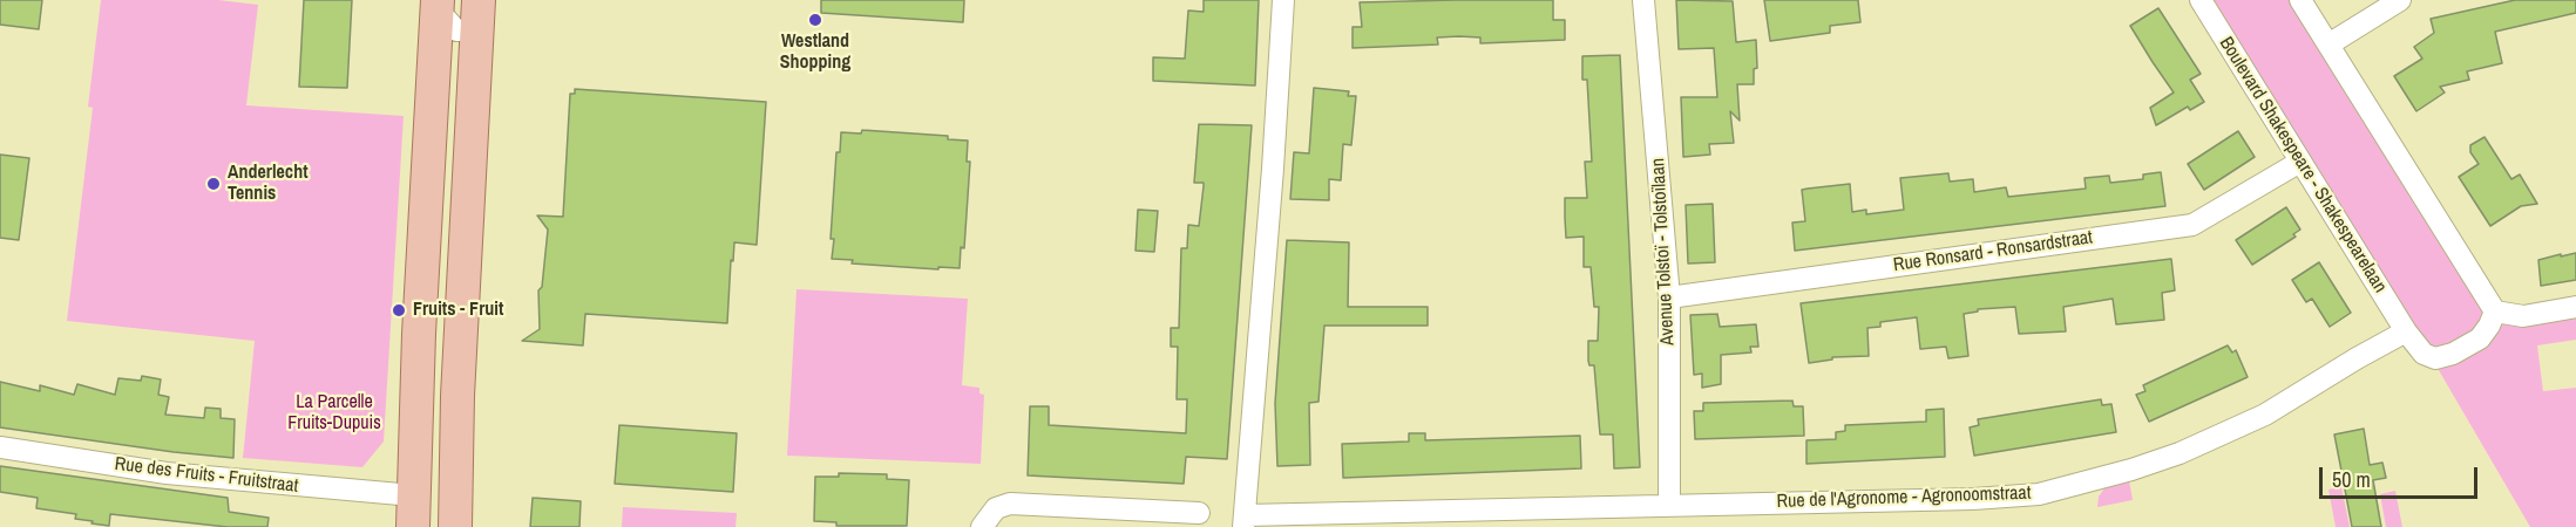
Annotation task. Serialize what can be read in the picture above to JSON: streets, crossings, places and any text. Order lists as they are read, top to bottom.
{
  "streets": {
    "street": [
      "Boulevard Shakespeare - Shakespearelaan",
      "Avenue Tolstoï - Tolstoïlaan",
      "Rue Ronsard - Ronsardstraat",
      "Rue des Fruits - Fruitstraat",
      "Rue de l'Agronome - Agronoomstraat"
    ]
  },
  "crossings": [
    ["Boulevard Shakespeare - Shakespearelaan", "Rue Ronsard - Ronsardstraat"],
    ["Boulevard Shakespeare - Shakespearelaan", "Rue de l'Agronome - Agronoomstraat"],
    ["Avenue Tolstoï - Tolstoïlaan", "Rue Ronsard - Ronsardstraat"],
    ["Avenue Tolstoï - Tolstoïlaan", "Rue de l'Agronome - Agronoomstraat"]
  ],
  "parks": ["La Parcelle Fruits-Dupuis"],
  "places": ["Westland Shopping", "Anderlecht Tennis", "Fruits - Fruit"],
  "scale_bar": "50 m"
}
